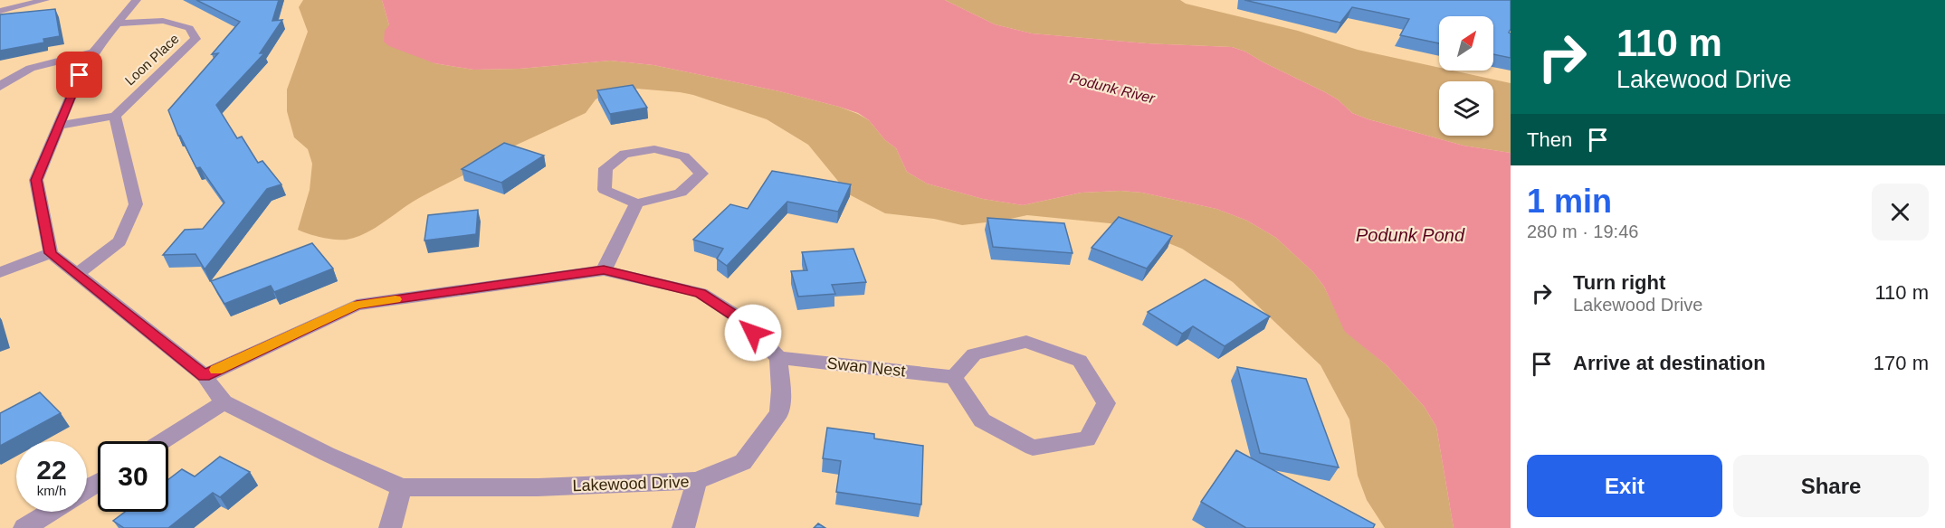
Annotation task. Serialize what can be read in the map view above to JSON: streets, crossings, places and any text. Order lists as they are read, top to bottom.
{
  "streets": {
    "street": ["Loon Place", "Swan Nest", "Lakewood Drive"]
  },
  "crossings": [
    ["Swan Nest", "Lakewood Drive"]
  ],
  "water": ["Podunk River", "Podunk Pond"],
  "north": "top right",
  "page": {
    "turn": ["110 m", "Lakewood Drive"],
    "then": "Then",
    "heading": ["1 min", "280 m · 19:46"],
    "list": [
      {
        "name": "Turn right",
        "note": "Lakewood Drive",
        "value": "110 m"
      },
      {
        "name": "Arrive at destination",
        "value": "170 m"
      }
    ],
    "speed": "22 km/h",
    "limit": "30",
    "buttons": ["Exit", "Share"]
  }
}
